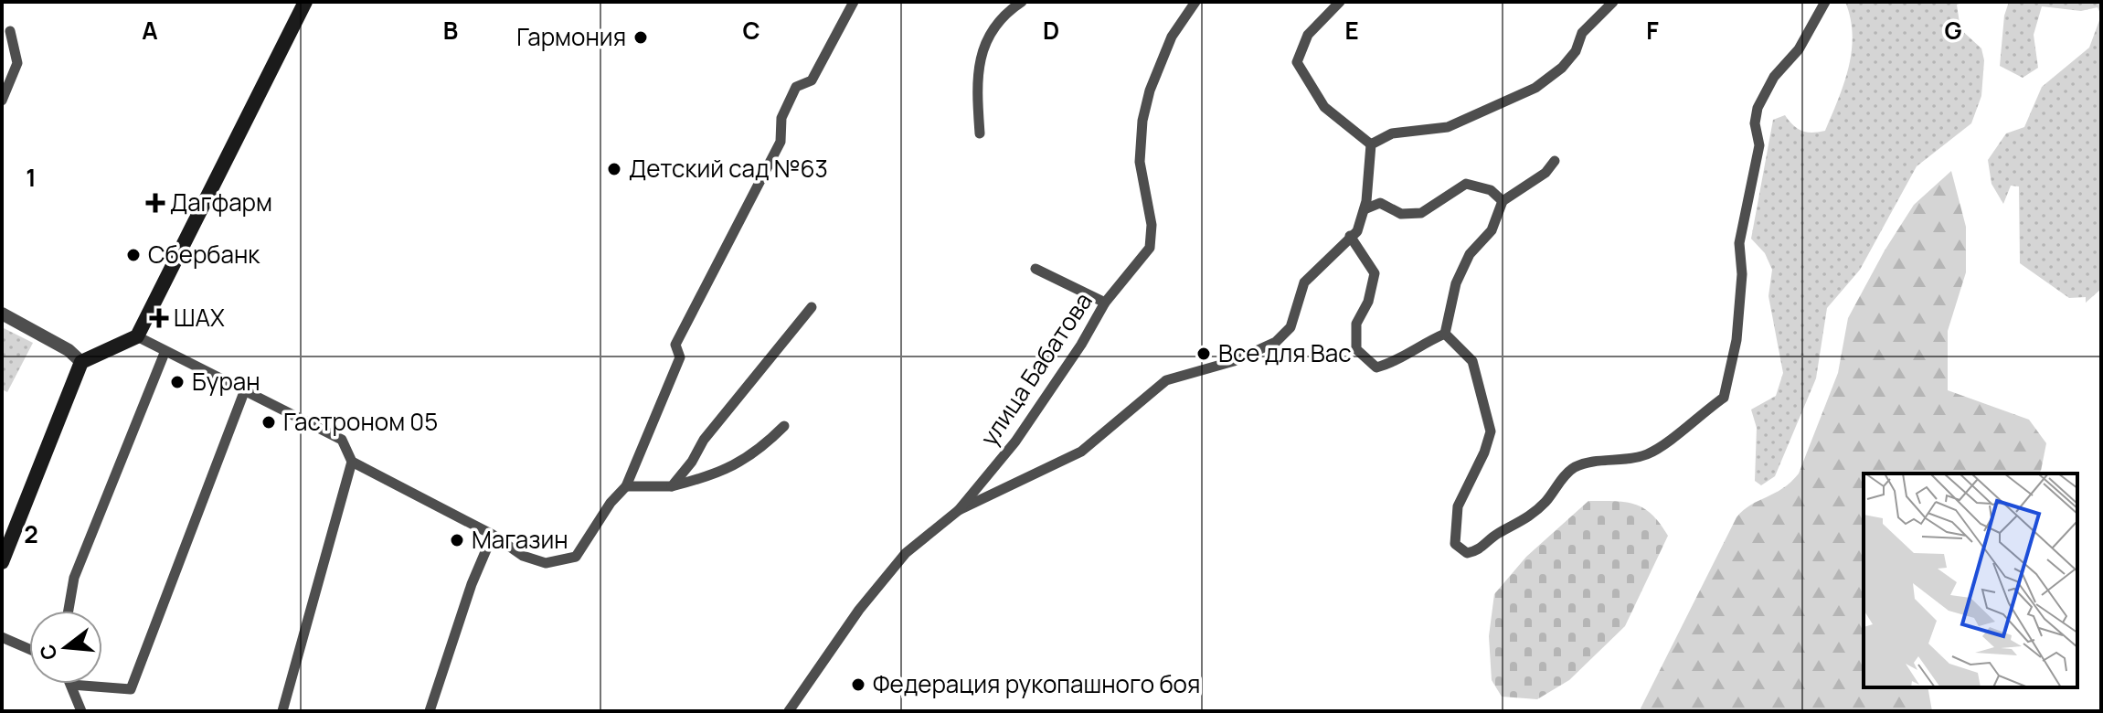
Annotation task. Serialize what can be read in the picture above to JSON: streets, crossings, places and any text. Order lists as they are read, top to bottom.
{
  "streets": {
    "street": ["улица Бабатова"]
  },
  "places": {
    "other": [
      "Гармония",
      "Детский сад №63",
      "Сбербанк",
      "Все для Вас",
      "Буран",
      "Гастроном 05",
      "Магазин",
      "Федерация рукопашного боя"
    ],
    "health": ["Дагфарм", "ШАХ"]
  },
  "north": "left",
  "grid": {
    "columns": [
      "A",
      "B",
      "C",
      "D",
      "E",
      "F",
      "G"
    ],
    "rows": ["1", "2"]
  }
}
